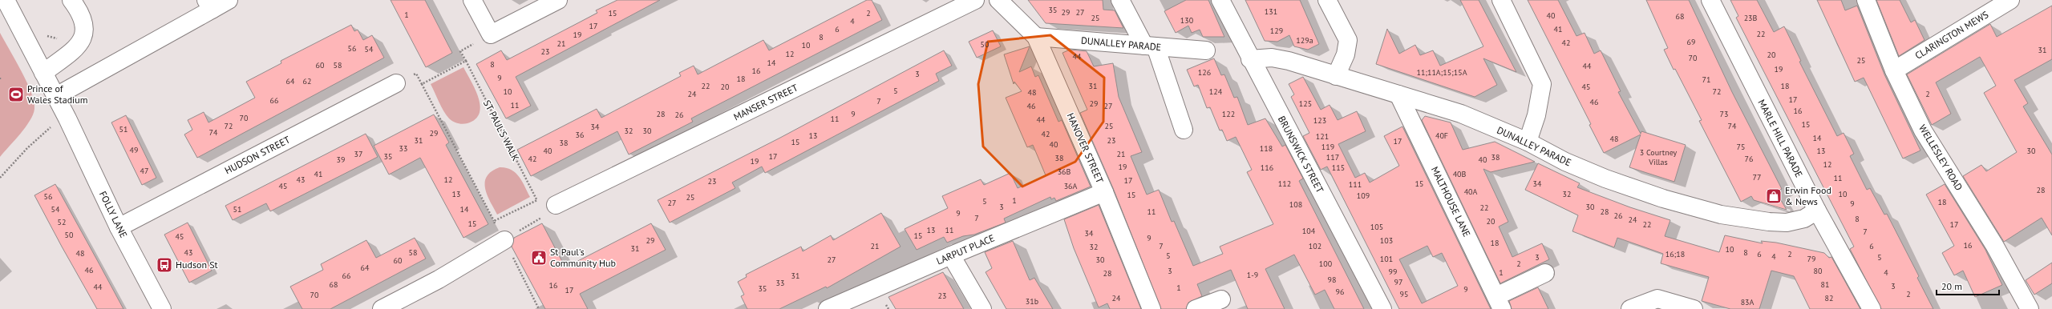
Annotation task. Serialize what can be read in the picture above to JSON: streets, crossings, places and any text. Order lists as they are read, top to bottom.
{
  "streets": {
    "street": [
      "CLARINGTON MEWS",
      "DUNALLEY PARADE",
      "MANSER STREET",
      "MARLE HILL PARADE",
      "HANOVER STREET",
      "BRUNSWICK STREET",
      "HUDSON STREET",
      "WELLESLEY ROAD",
      "MALTHOUSE LANE",
      "FOLLY LANE",
      "LARPUT PLACE"
    ],
    "path": ["ST PAUL'S WALK"]
  },
  "crossings": [
    ["CLARINGTON MEWS", "WELLESLEY ROAD"],
    ["DUNALLEY PARADE", "MARLE HILL PARADE"],
    ["DUNALLEY PARADE", "HANOVER STREET"],
    ["DUNALLEY PARADE", "BRUNSWICK STREET"],
    ["DUNALLEY PARADE", "MALTHOUSE LANE"],
    ["HANOVER STREET", "LARPUT PLACE"],
    ["HUDSON STREET", "FOLLY LANE"]
  ],
  "places": {
    "sports": ["Prince of Wales Stadium"],
    "shop": ["Erwin Food & News"],
    "public building": ["St Paul's Community Hub"],
    "bus stop": ["Hudson St"]
  },
  "house_numbers": [
    "35",
    "131",
    "29",
    "27",
    "15",
    "2",
    "1",
    "40",
    "68",
    "25",
    "23B",
    "130",
    "4",
    "17",
    "6",
    "41",
    "129",
    "22",
    "19",
    "8",
    "129a",
    "69",
    "42",
    "21",
    "50",
    "10",
    "56",
    "54",
    "31",
    "23",
    "12",
    "20",
    "44",
    "70",
    "25",
    "14",
    "8",
    "60",
    "58",
    "44",
    "19",
    "16",
    "126",
    "11;11A;15;15A",
    "3",
    "9",
    "18",
    "71",
    "64",
    "62",
    "22",
    "31",
    "18",
    "20",
    "45",
    "5",
    "10",
    "124",
    "72",
    "48",
    "24",
    "2",
    "17",
    "66",
    "7",
    "46",
    "29",
    "125",
    "11",
    "46",
    "27",
    "16",
    "28",
    "9",
    "122",
    "73",
    "26",
    "70",
    "11",
    "44",
    "123",
    "15",
    "72",
    "25",
    "74",
    "34",
    "51",
    "32",
    "30",
    "74",
    "29",
    "42",
    "36",
    "13",
    "40F",
    "121",
    "14",
    "48",
    "31",
    "23",
    "17",
    "15",
    "38",
    "40",
    "119",
    "75",
    "33",
    "118",
    "49",
    "40",
    "13",
    "30",
    "3 Courtney Villas",
    "37",
    "21",
    "35",
    "17",
    "117",
    "38",
    "38",
    "42",
    "76",
    "39",
    "40",
    "19",
    "12",
    "19",
    "116",
    "115",
    "47",
    "36B",
    "41",
    "40B",
    "77",
    "11",
    "43",
    "12",
    "17",
    "23",
    "112",
    "15",
    "34",
    "111",
    "45",
    "36A",
    "28",
    "40A",
    "13",
    "32",
    "10",
    "15",
    "109",
    "56",
    "25",
    "1",
    "5",
    "18",
    "27",
    "9",
    "108",
    "3",
    "30",
    "22",
    "54",
    "51",
    "14",
    "11",
    "28",
    "9",
    "26",
    "7",
    "8",
    "24",
    "20",
    "52",
    "15",
    "22",
    "17",
    "105",
    "13",
    "11",
    "104",
    "7",
    "34",
    "50",
    "15",
    "45",
    "9",
    "29",
    "103",
    "18",
    "16",
    "21",
    "7",
    "102",
    "6",
    "32",
    "31",
    "10",
    "43",
    "58",
    "8",
    "48",
    "16;18",
    "6",
    "2",
    "5",
    "4",
    "3",
    "5",
    "101",
    "79",
    "27",
    "30",
    "60",
    "100",
    "2",
    "64",
    "46",
    "3",
    "80",
    "99",
    "1",
    "4",
    "28",
    "1-9",
    "66",
    "31",
    "98",
    "97",
    "33",
    "68",
    "81",
    "16",
    "3",
    "44",
    "1",
    "35",
    "9",
    "17",
    "96",
    "95",
    "2",
    "70",
    "23",
    "24",
    "82",
    "31b",
    "83A"
  ],
  "scale_bar": "20 m"
}
